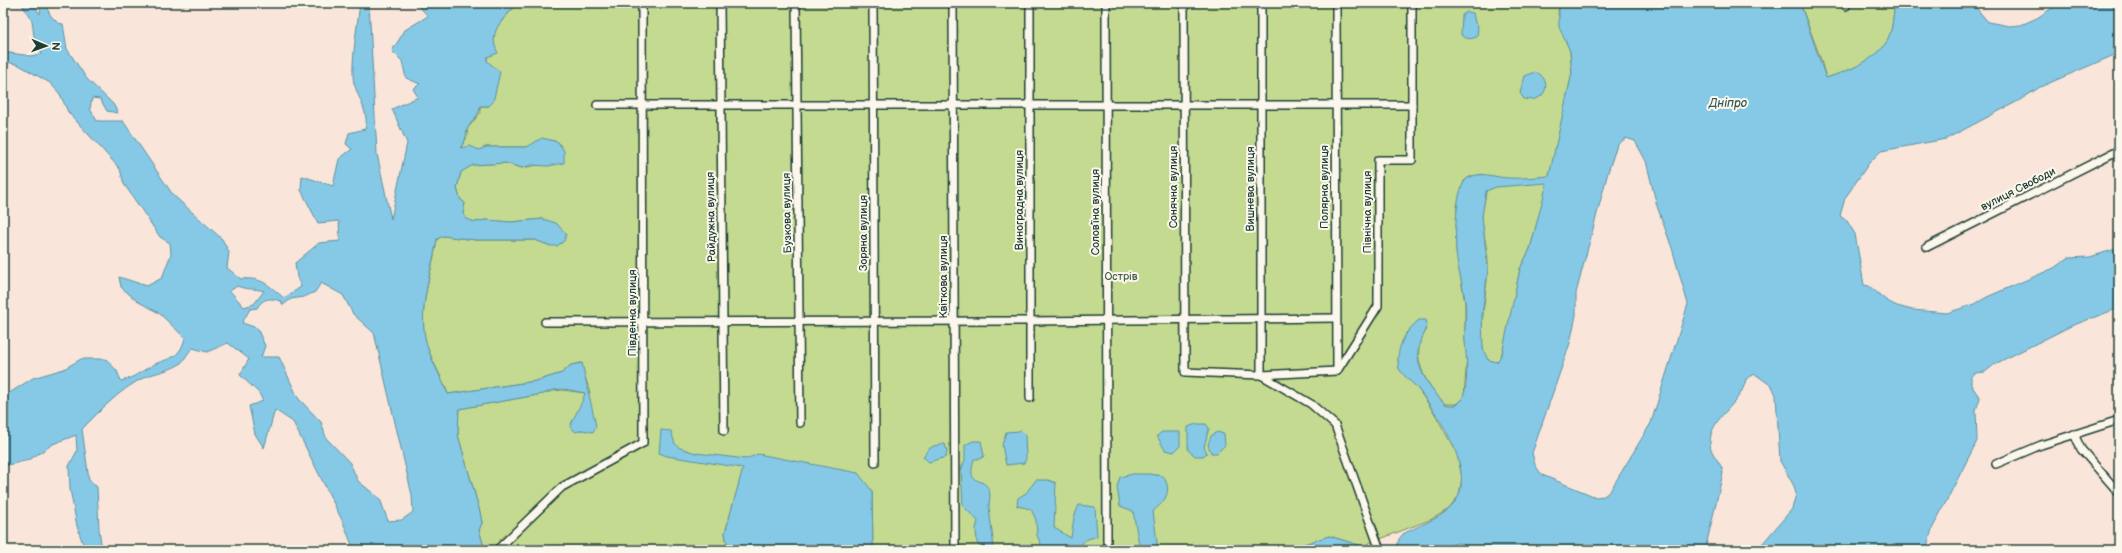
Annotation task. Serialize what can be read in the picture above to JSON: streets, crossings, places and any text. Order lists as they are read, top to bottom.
{
  "streets": {
    "street": [
      "Сонячна вулиця",
      "Полярна вулиця",
      "Вишнева вулиця",
      "вулиця Свободи",
      "Виноградна вулиця",
      "Соловʼїна вулиця",
      "Північна вулиця",
      "Бузкова вулиця",
      "Райдужна вулиця",
      "Зоряна вулиця",
      "Квіткова вулиця",
      "Південна вулиця"
    ]
  },
  "crossings": [
    ["Сонячна вулиця", "Вишнева вулиця"],
    ["Полярна вулиця", "Північна вулиця"]
  ],
  "water": ["Дніпро"],
  "parks": ["Острів"],
  "north": "right"
}
